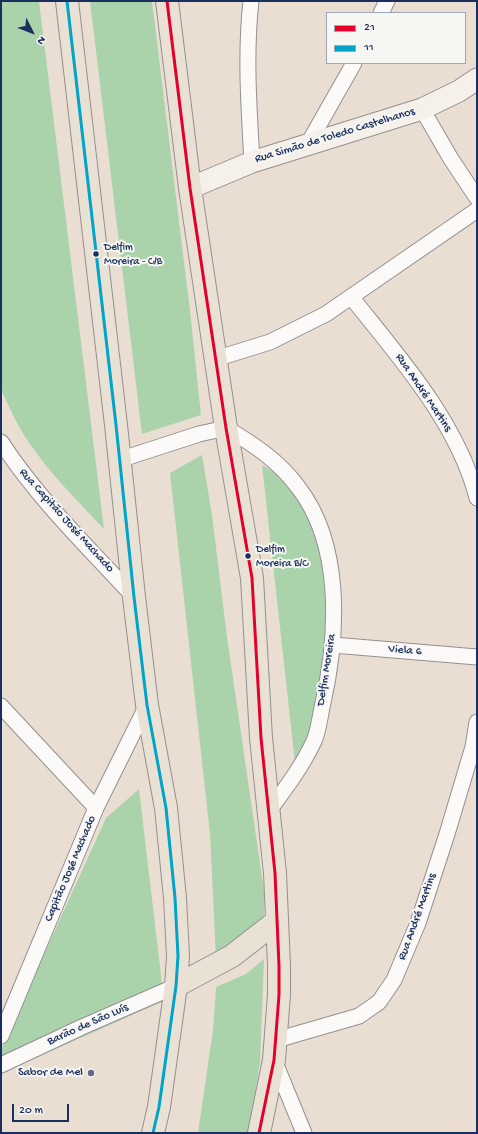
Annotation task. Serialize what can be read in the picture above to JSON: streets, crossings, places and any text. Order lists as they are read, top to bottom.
{
  "streets": {
    "street": [
      "Rua Simão de Toledo Castelhanos",
      "Rua André Martins",
      "Rua Capitão José Machado",
      "Viela 6",
      "Delfim Moreira",
      "Capitão José Machado",
      "Barão de São Luís"
    ]
  },
  "crossings": [
    ["Viela 6", "Delfim Moreira"]
  ],
  "places": ["Delfim Moreira - C/B", "Delfim Moreira B/C", "Sabor de Mel"],
  "lines": ["transit line 21", "transit line 11"],
  "legend": ["21", "11"],
  "scale_bar": "20 m",
  "north": "bottom right"
}
